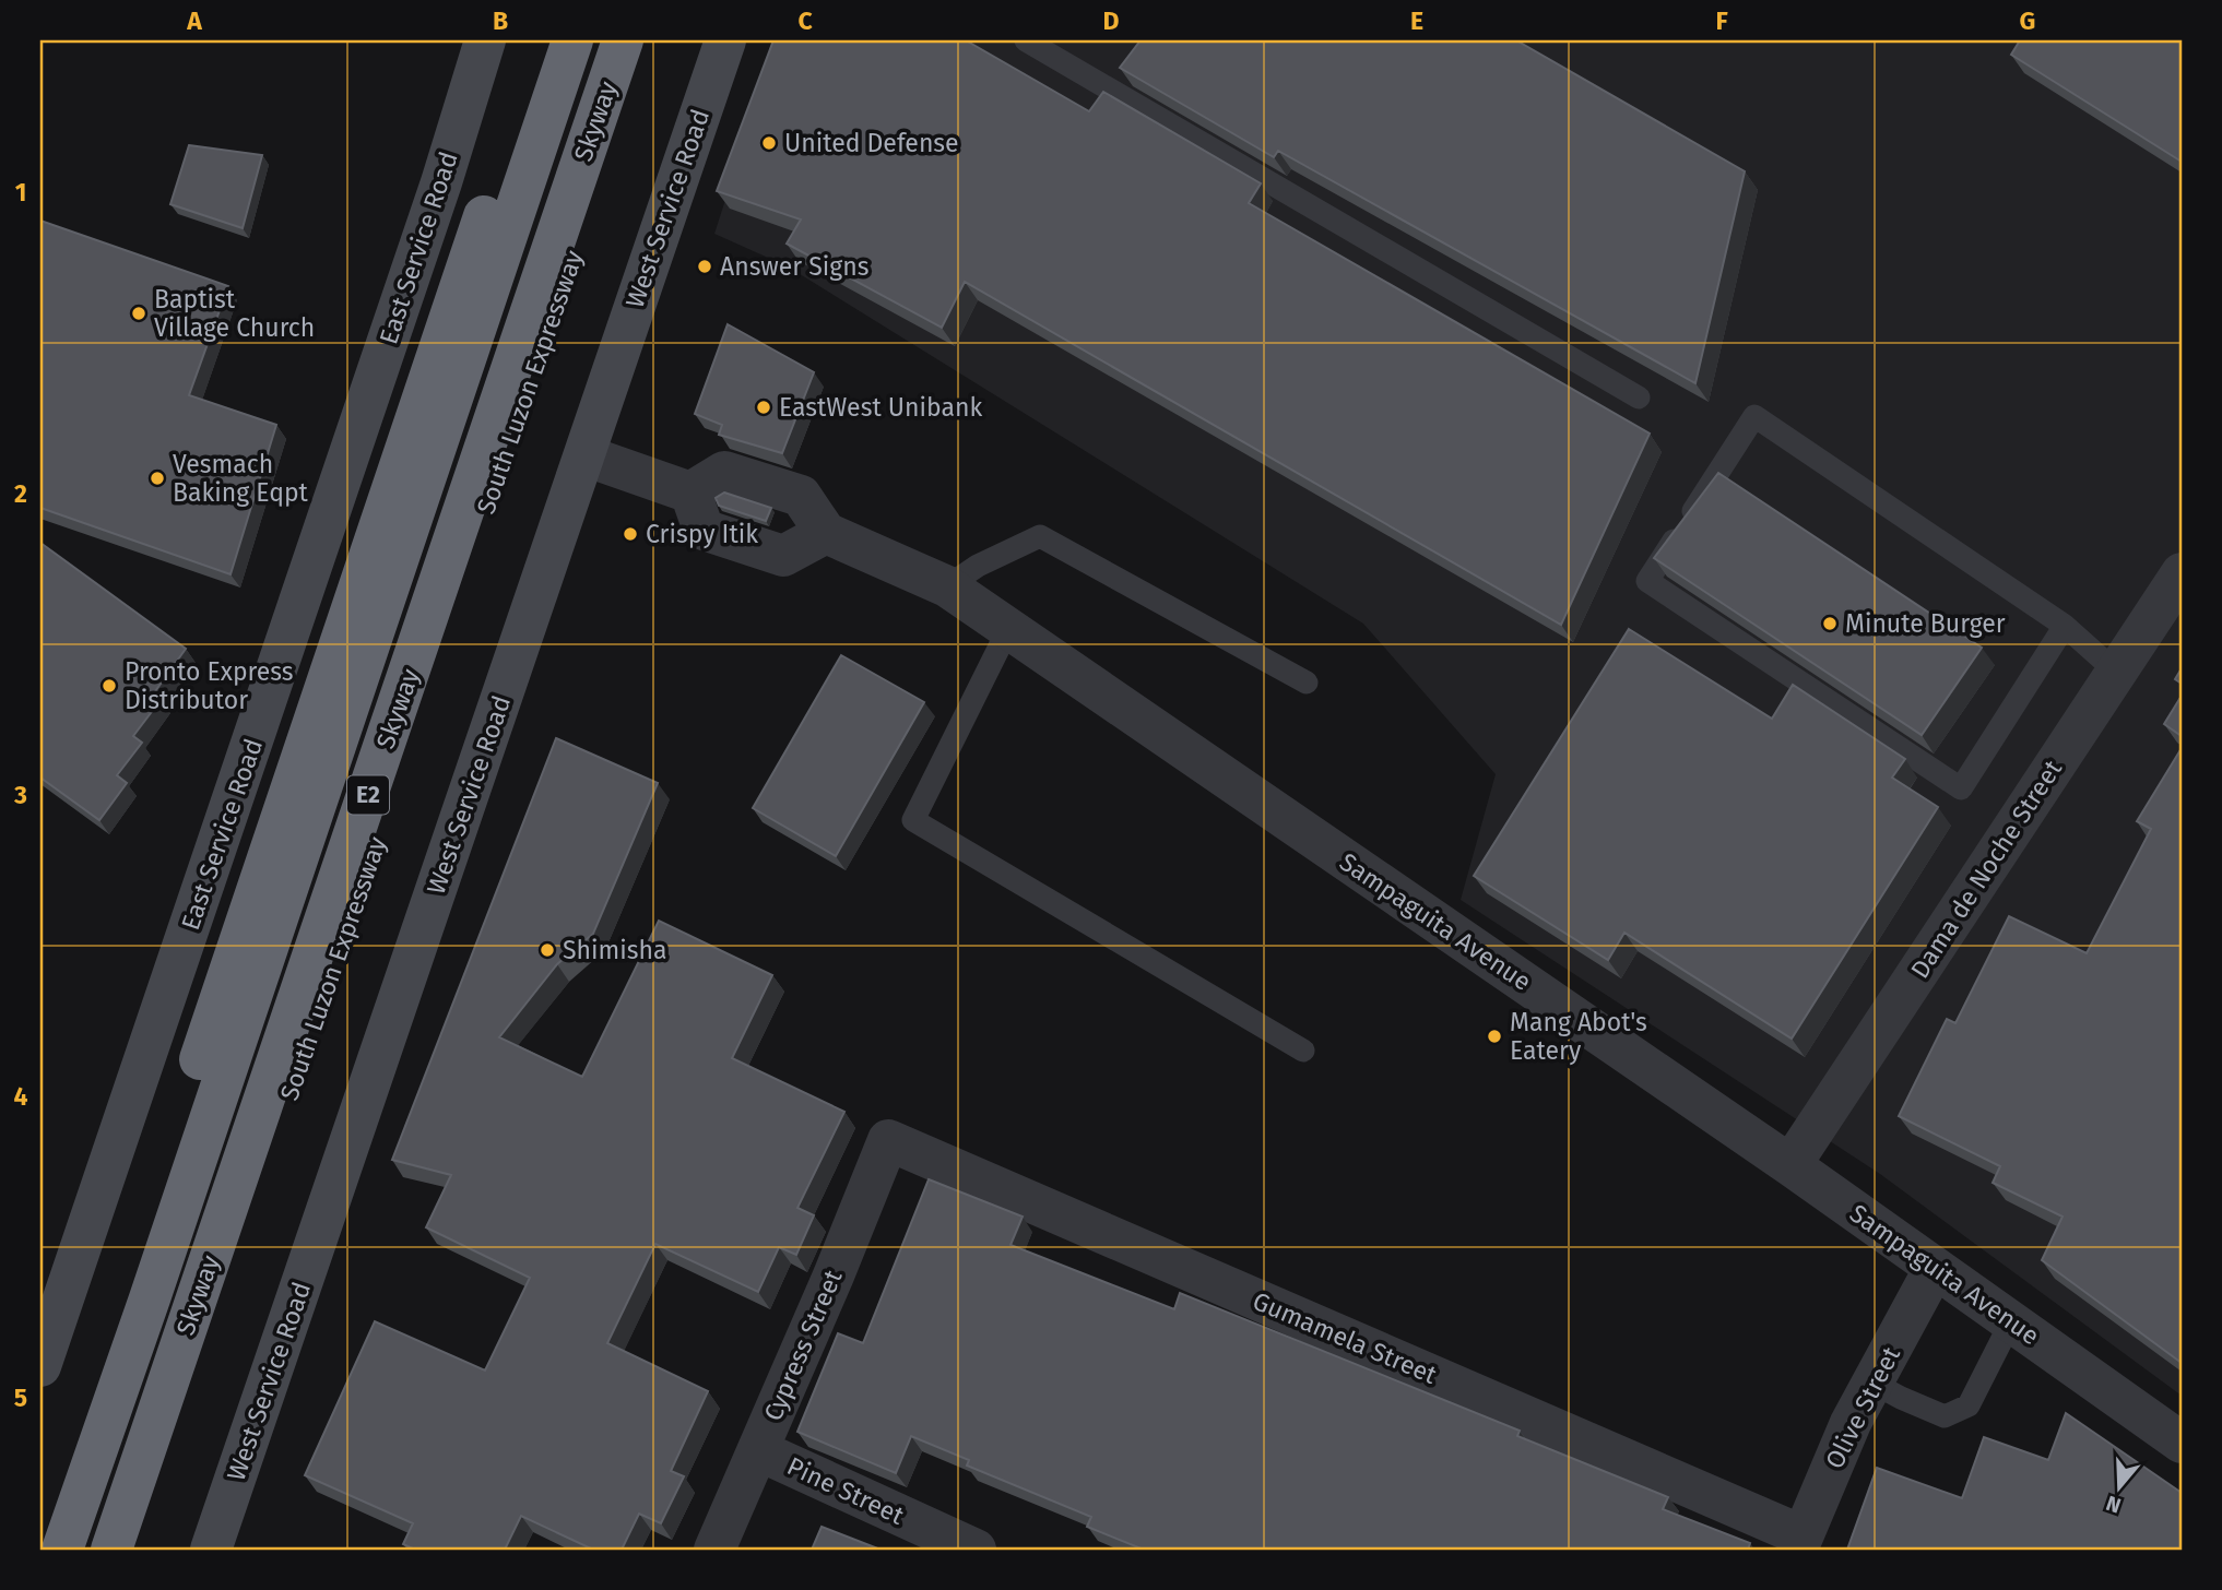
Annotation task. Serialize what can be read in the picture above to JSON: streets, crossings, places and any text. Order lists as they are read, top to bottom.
{
  "streets": {
    "highway": ["Skyway", "South Luzon Expressway", "E2"],
    "main road": ["West Service Road", "East Service Road"],
    "street": [
      "Dama de Noche Street",
      "Sampaguita Avenue",
      "Gumamela Street",
      "Cypress Street",
      "Olive Street",
      "Pine Street"
    ]
  },
  "crossings": [
    ["Dama de Noche Street", "Sampaguita Avenue"],
    ["Sampaguita Avenue", "Olive Street"],
    ["Gumamela Street", "Cypress Street"],
    ["Gumamela Street", "Olive Street"],
    ["Cypress Street", "Pine Street"]
  ],
  "places": [
    "United Defense",
    "Answer Signs",
    "Baptist Village Church",
    "EastWest Unibank",
    "Vesmach Baking Eqpt",
    "Crispy Itik",
    "Minute Burger",
    "Pronto Express Distributor",
    "Shimisha",
    "Mang Abot's Eatery"
  ],
  "north": "bottom",
  "grid": {
    "columns": [
      "A",
      "B",
      "C",
      "D",
      "E",
      "F",
      "G"
    ],
    "rows": [
      "1",
      "2",
      "3",
      "4",
      "5"
    ]
  }
}
